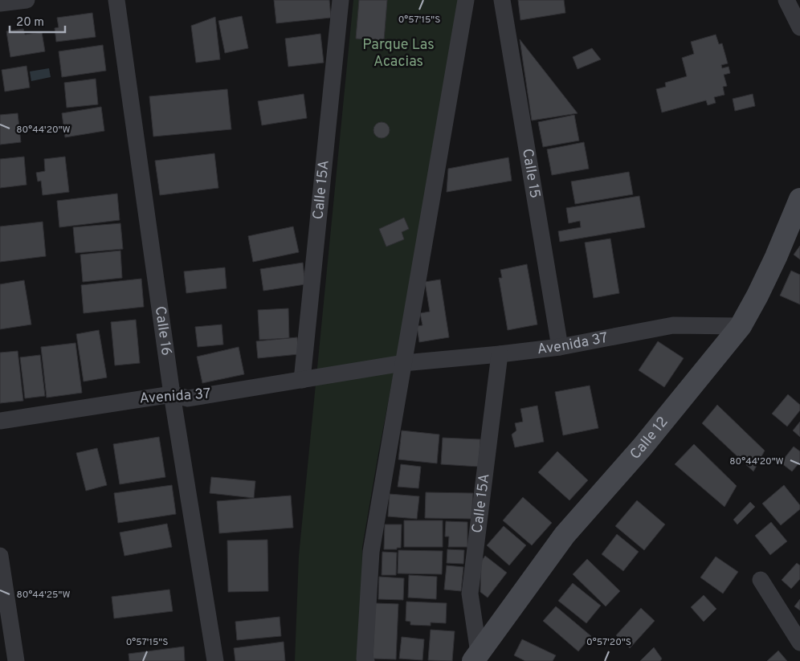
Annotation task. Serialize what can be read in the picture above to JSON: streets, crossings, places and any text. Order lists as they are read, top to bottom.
{
  "streets": {
    "main road": ["Calle 12"],
    "street": [
      "Calle 15",
      "Calle 15A",
      "Calle 16",
      "Avenida 37"
    ]
  },
  "crossings": [
    ["Calle 15", "Avenida 37"],
    ["Calle 15A", "Avenida 37"],
    ["Calle 15A", "Calle 12"],
    ["Calle 16", "Avenida 37"],
    ["Avenida 37", "Calle 12"]
  ],
  "parks": ["Parque Las Acacias"],
  "scale_bar": "20 m",
  "coordinates": [
    "0°57'15\"S",
    "80°44'20\"W",
    "80°44'25\"W",
    "0°57'20\"S"
  ]
}
